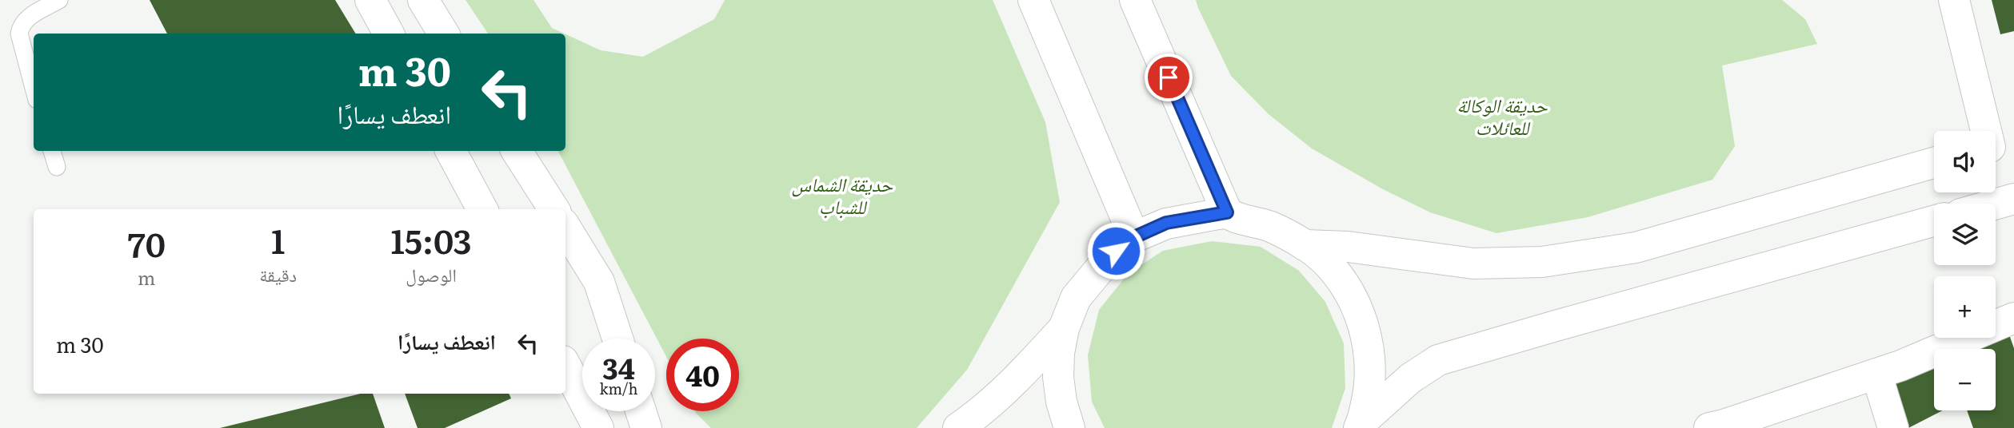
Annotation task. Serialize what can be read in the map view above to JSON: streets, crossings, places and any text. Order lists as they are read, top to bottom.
{
  "parks": ["حديقة الوكالة للعائلات", "حديقة الشماس للشباب"],
  "page": {
    "turn": ["30 m", "انعطف يسارًا"],
    "map_buttons": ["+", "−"],
    "eta": [
      "15:03",
      "الوصول",
      "1",
      "دقيقة",
      "70",
      "m"
    ],
    "list": [
      {
        "name": "انعطف يسارًا",
        "value": "30 m"
      }
    ],
    "speed": "34 km/h",
    "limit": "40"
  }
}
